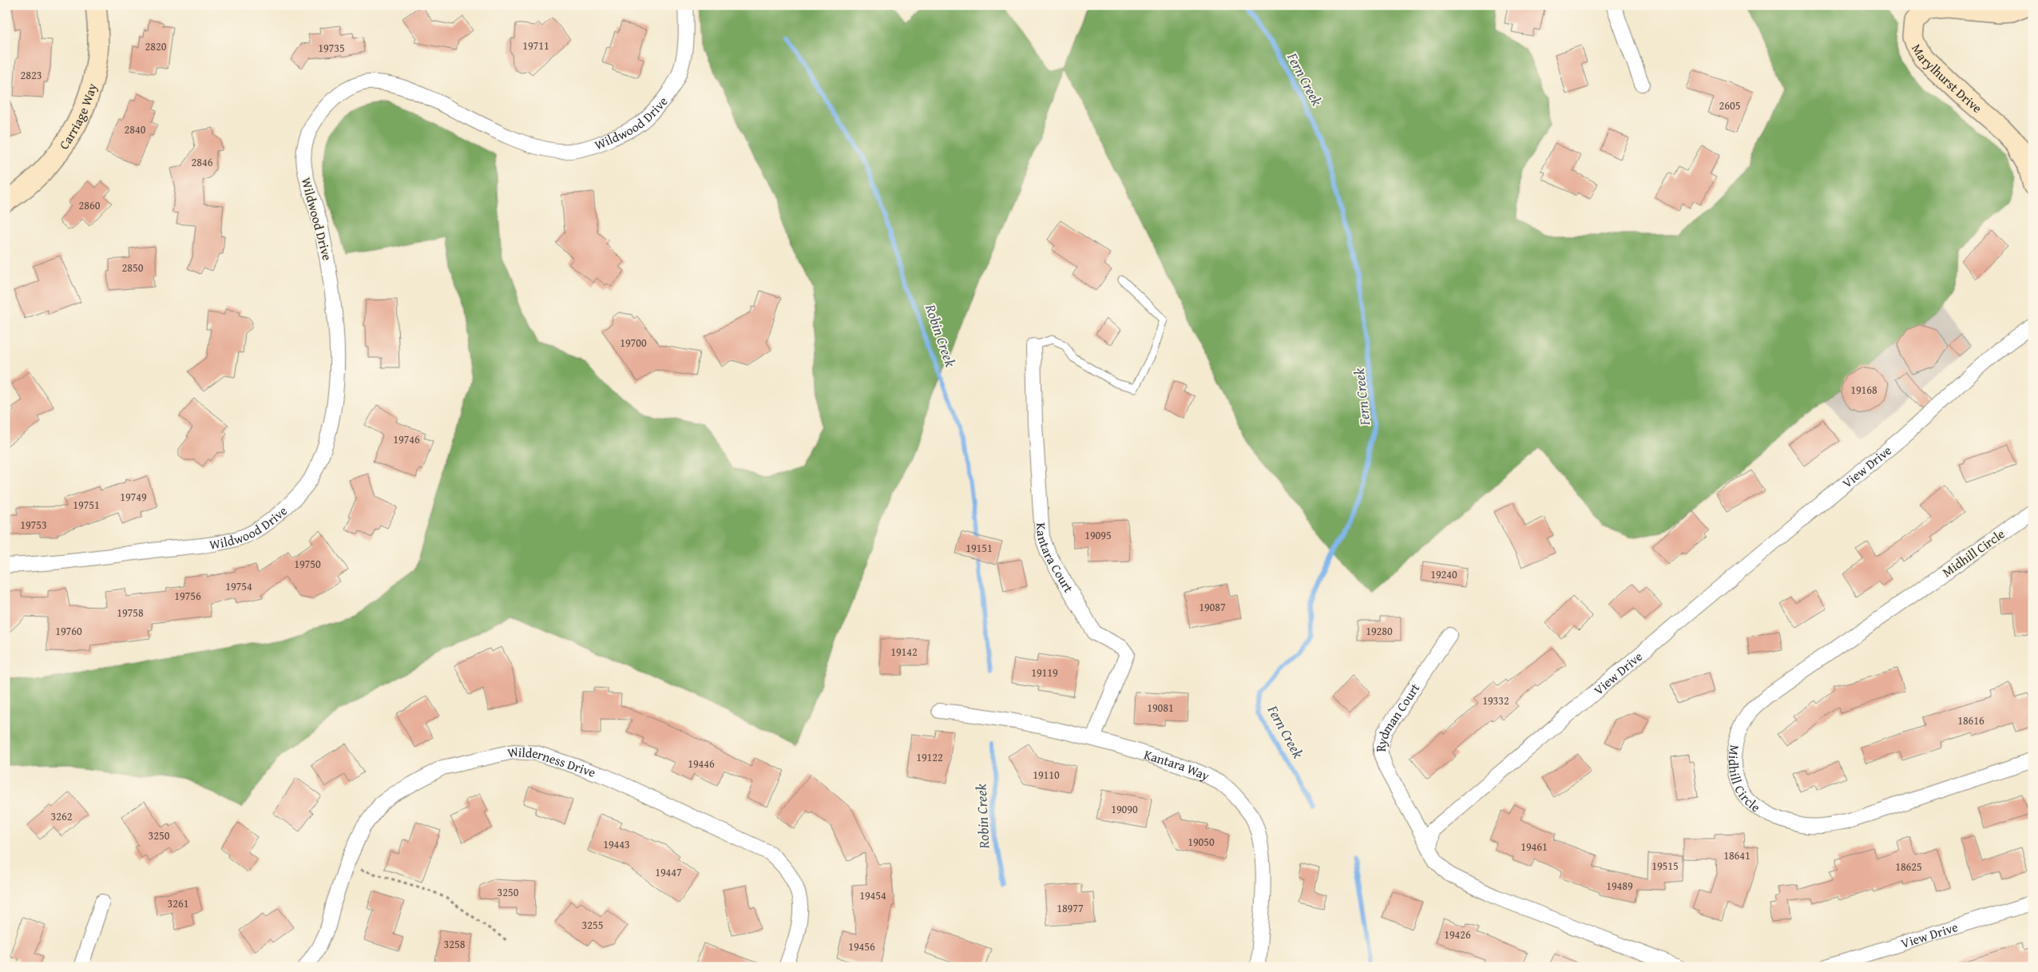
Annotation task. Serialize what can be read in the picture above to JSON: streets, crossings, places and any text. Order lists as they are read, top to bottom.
{
  "streets": {
    "street": [
      "Marylhurst Drive",
      "Carriage Way",
      "Wildwood Drive",
      "View Drive",
      "Midhill Circle",
      "Kantara Court",
      "Rydman Court",
      "Wilderness Drive",
      "Kantara Way"
    ]
  },
  "crossings": [
    ["View Drive", "Rydman Court"],
    ["Kantara Court", "Kantara Way"]
  ],
  "water": ["Fern Creek", "Robin Creek"],
  "house_numbers": [
    "19711",
    "2820",
    "19735",
    "2823",
    "2605",
    "2840",
    "2846",
    "2860",
    "2850",
    "19700",
    "19168",
    "19746",
    "19749",
    "19751",
    "19753",
    "19095",
    "19151",
    "19750",
    "19240",
    "19754",
    "19756",
    "19087",
    "19758",
    "19760",
    "19280",
    "19142",
    "19119",
    "19332",
    "19081",
    "18616",
    "19122",
    "19446",
    "19110",
    "19090",
    "3262",
    "3250",
    "19050",
    "19443",
    "19461",
    "18641",
    "19515",
    "18625",
    "19447",
    "19489",
    "3250",
    "19454",
    "3261",
    "18977",
    "3255",
    "19426",
    "3258",
    "19456"
  ]
}
